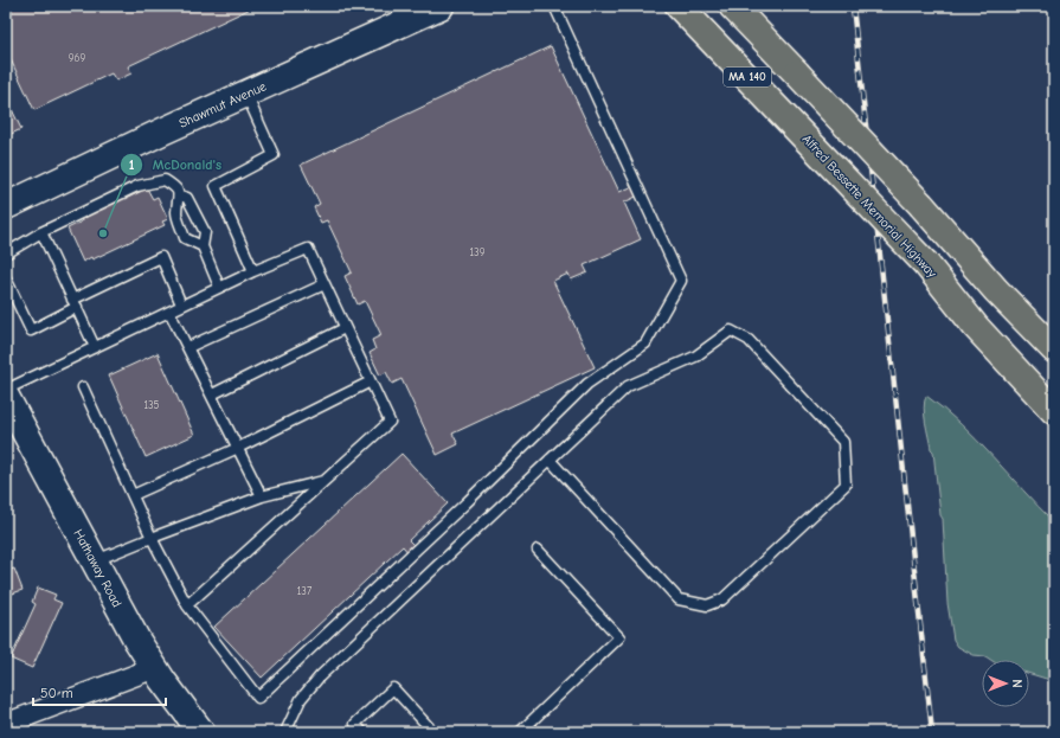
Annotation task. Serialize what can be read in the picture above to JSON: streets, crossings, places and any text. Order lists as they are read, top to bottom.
{
  "streets": {
    "highway": ["MA 140", "Alfred Bessette Memorial Highway"],
    "street": ["Shawmut Avenue", "Hathaway Road"]
  },
  "places": ["McDonald's"],
  "house_numbers": [
    "969",
    "139",
    "135",
    "137"
  ],
  "scale_bar": "50 m",
  "north": "right"
}
